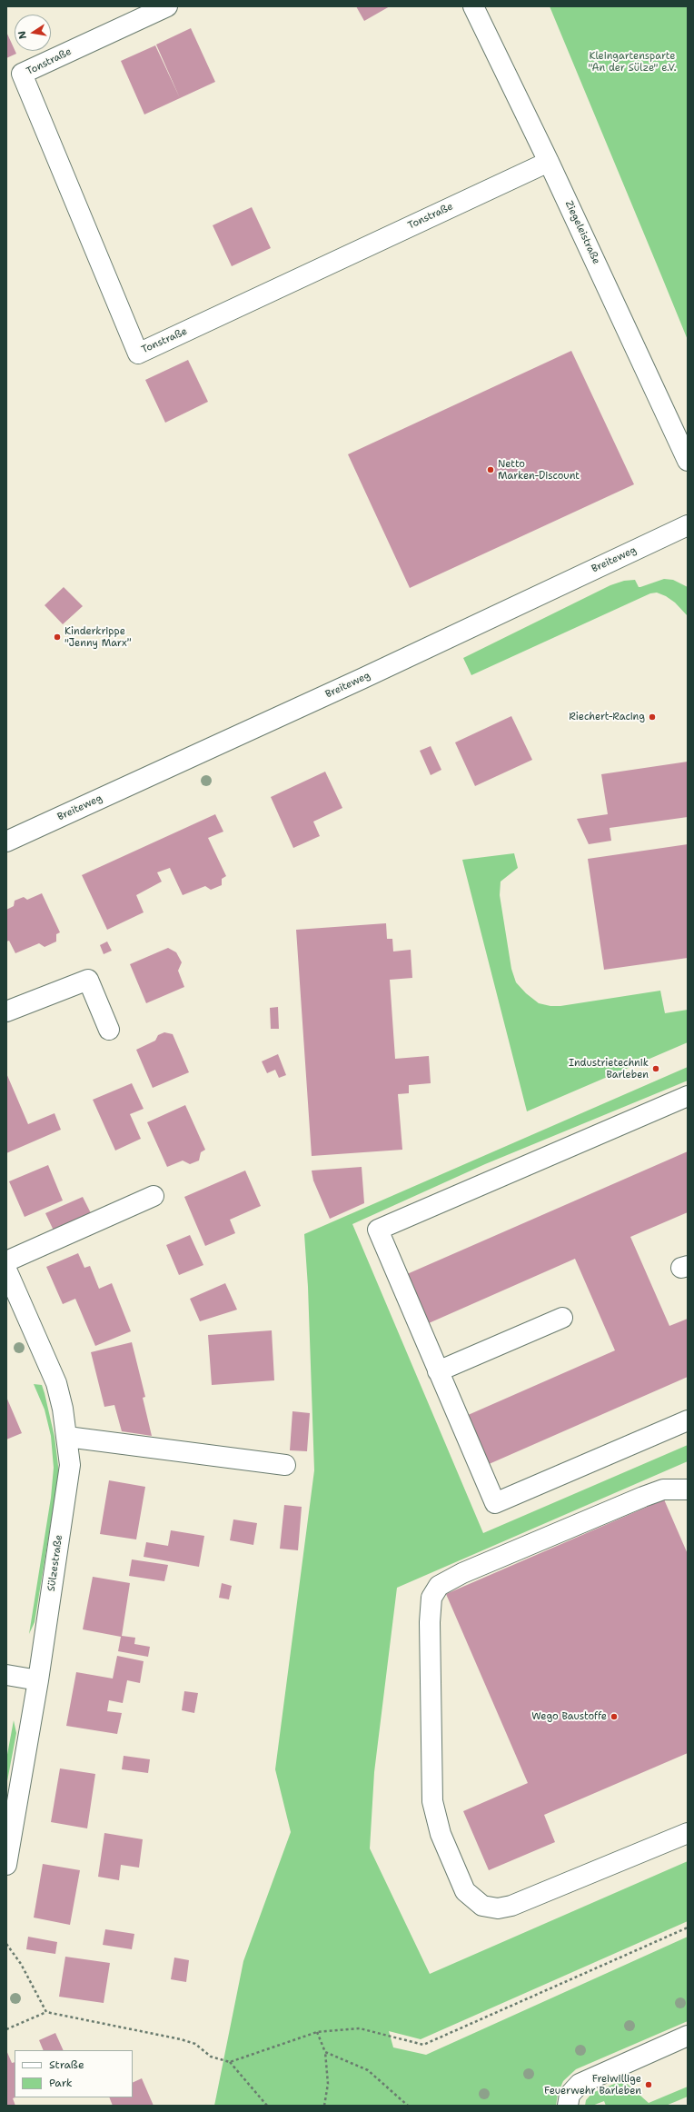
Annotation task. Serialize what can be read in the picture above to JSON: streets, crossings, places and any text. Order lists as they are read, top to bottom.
{
  "streets": {
    "street": [
      "Tonstraße",
      "Ziegeleistraße",
      "Breiteweg",
      "Sülzestraße"
    ]
  },
  "crossings": [
    ["Tonstraße", "Ziegeleistraße"]
  ],
  "parks": ["Kleingartensparte \"An der Sülze\" e.V."],
  "places": [
    "Netto Marken-Discount",
    "Kinderkrippe \"Jenny Marx\"",
    "Riechert-Racing",
    "Industrietechnik Barleben",
    "Wego Baustoffe",
    "Freiwillige Feuerwehr Barleben"
  ],
  "legend": ["Straße", "Park"],
  "north": "left"
}
